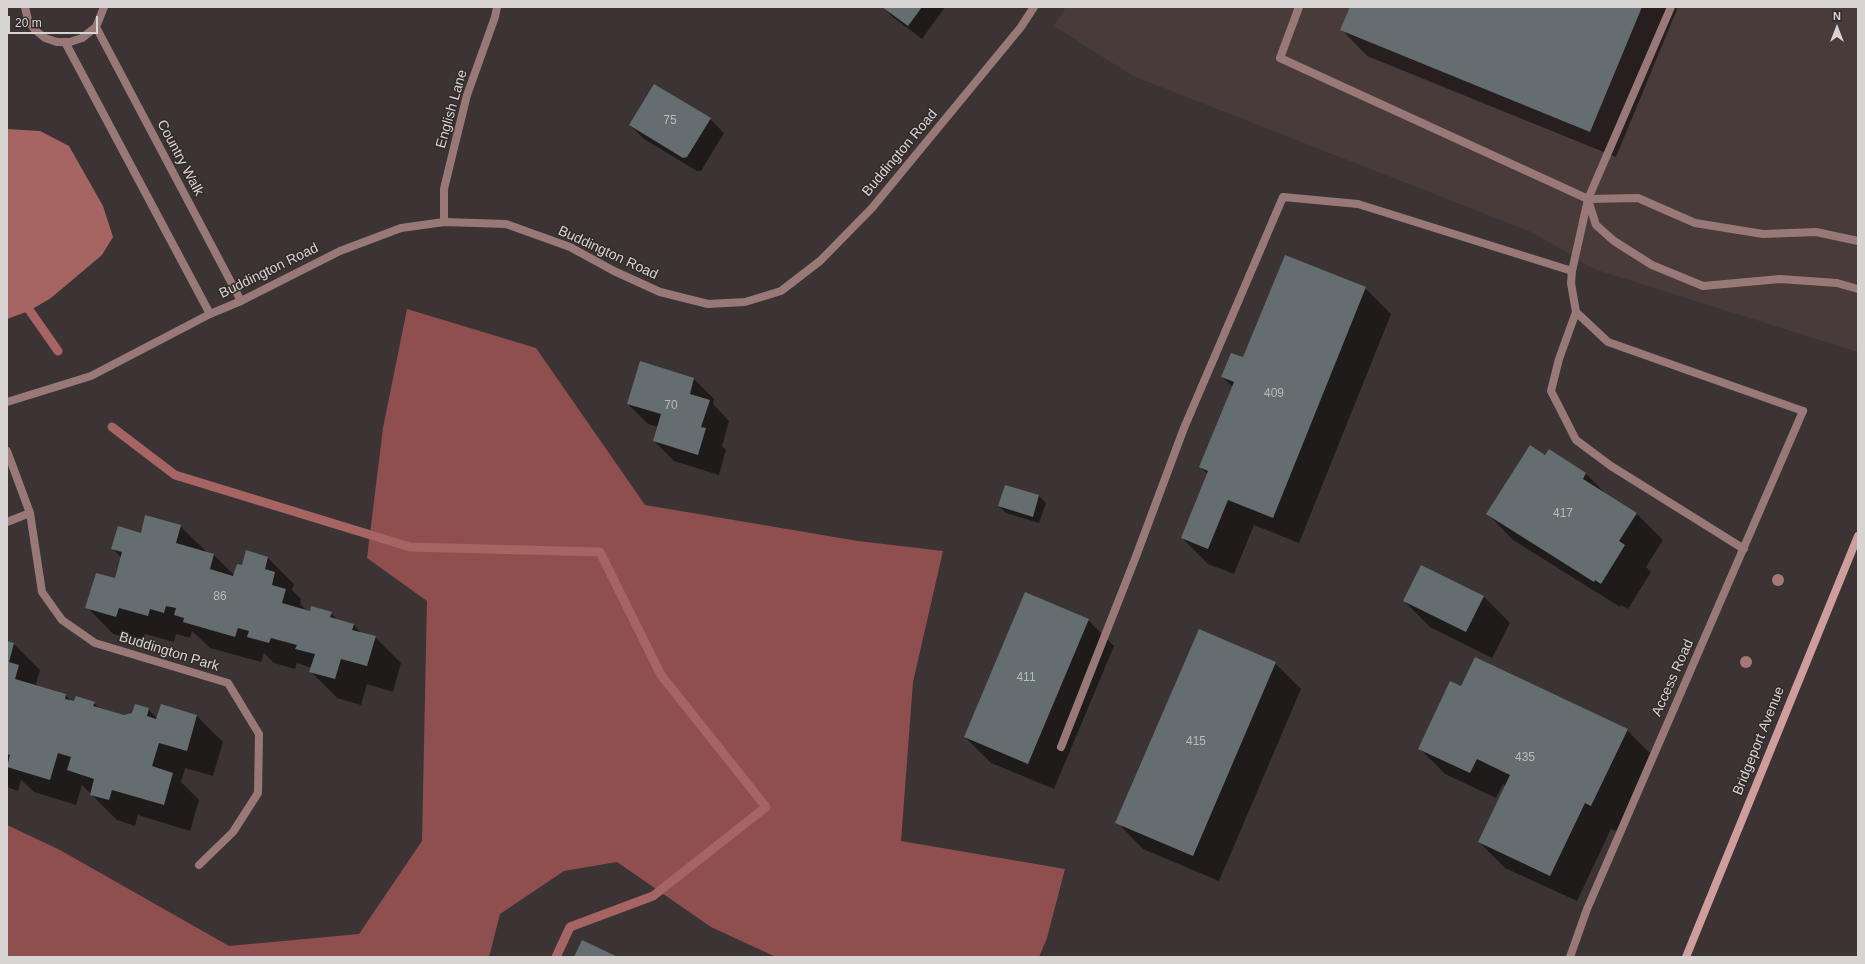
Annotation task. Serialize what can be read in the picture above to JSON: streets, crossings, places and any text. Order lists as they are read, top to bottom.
{
  "streets": {
    "main road": ["Bridgeport Avenue"],
    "street": [
      "English Lane",
      "Buddington Road",
      "Country Walk",
      "Buddington Park",
      "Access Road"
    ]
  },
  "crossings": [
    ["English Lane", "Buddington Road"],
    ["Buddington Road", "Country Walk"]
  ],
  "house_numbers": [
    "75",
    "409",
    "70",
    "417",
    "86",
    "411",
    "415",
    "435"
  ],
  "scale_bar": "20 m",
  "north": "top"
}
